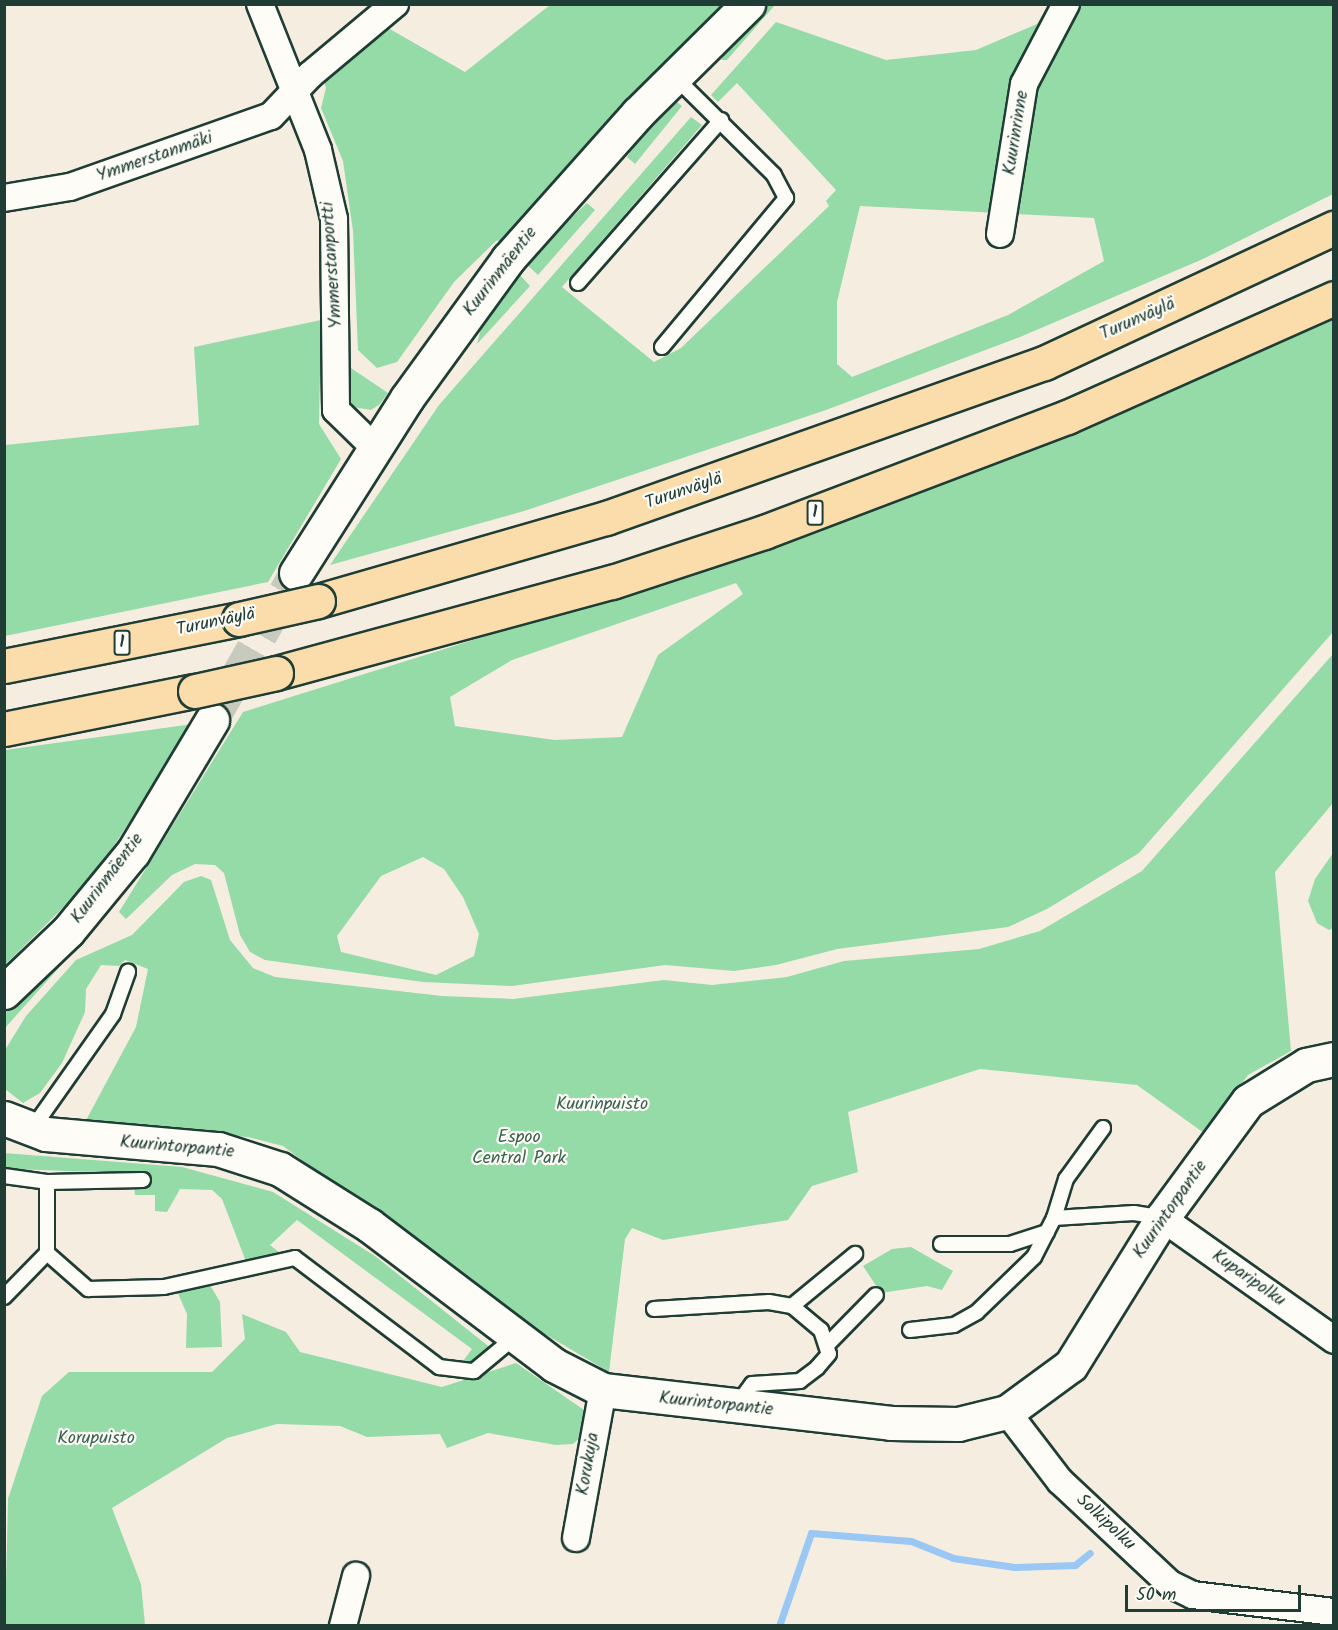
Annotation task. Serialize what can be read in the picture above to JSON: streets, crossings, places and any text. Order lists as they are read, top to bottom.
{
  "streets": {
    "highway": ["Turunväylä", "1"],
    "street": [
      "Kuurinrinne",
      "Ymmerstanmäki",
      "Ymmerstanportti",
      "Kuurinmäentie",
      "Kuurintorpantie",
      "Kuparipolku",
      "Korukuja",
      "Solkipolku"
    ]
  },
  "crossings": [
    ["Ymmerstanmäki", "Ymmerstanportti"],
    ["Ymmerstanportti", "Kuurinmäentie"],
    ["Kuurintorpantie", "Kuparipolku"],
    ["Kuurintorpantie", "Korukuja"],
    ["Kuurintorpantie", "Solkipolku"]
  ],
  "parks": ["Kuurinpuisto", "Espoo Central Park", "Korupuisto"],
  "scale_bar": "50 m"
}
